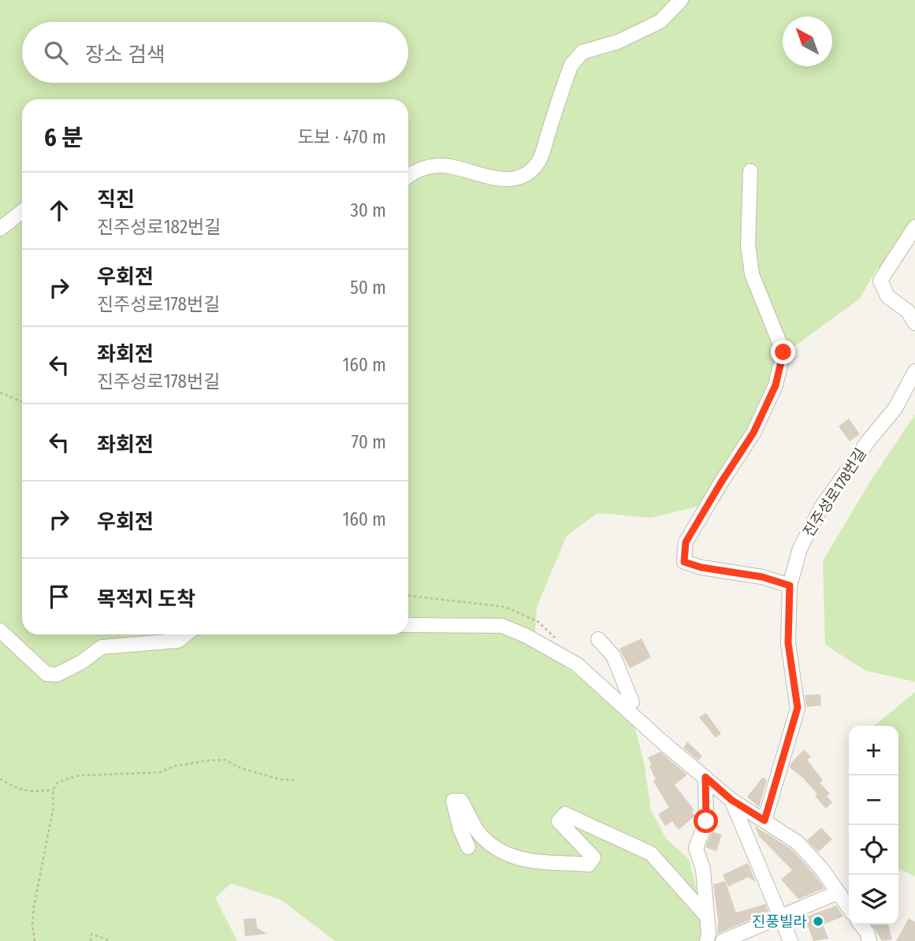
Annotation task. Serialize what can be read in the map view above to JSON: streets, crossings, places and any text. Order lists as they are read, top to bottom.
{
  "streets": {
    "street": ["진주성로178번길"]
  },
  "places": ["진풍빌라"],
  "north": "top left",
  "page": {
    "search": "장소 검색",
    "heading": ["6 분", "도보 · 470 m"],
    "list": [
      ["직진", "진주성로182번길", "30 m"],
      ["우회전", "진주성로178번길", "50 m"],
      ["좌회전", "진주성로178번길", "160 m"],
      ["좌회전", "70 m"],
      ["우회전", "160 m"],
      "목적지 도착"
    ],
    "map_buttons": ["+", "−"]
  }
}
